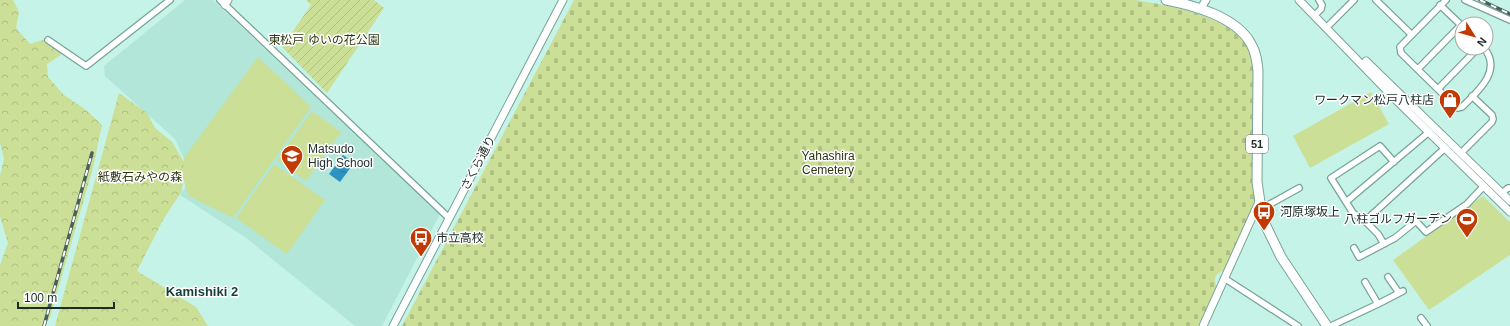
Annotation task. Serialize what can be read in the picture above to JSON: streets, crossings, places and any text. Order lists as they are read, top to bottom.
{
  "streets": {
    "main road": ["51"],
    "street": ["さくら通り"]
  },
  "districts": ["Kamishiki 2"],
  "parks": ["東松戸 ゆいの花公園", "Yahashira Cemetery", "紙敷石みやの森"],
  "places": {
    "shop": ["ワークマン松戸八柱店"],
    "school or university": ["Matsudo High School"],
    "bus stop": ["河原塚坂上", "市立高校"],
    "sports": ["八柱ゴルフガーデン"]
  },
  "scale_bar": "100 m",
  "north": "bottom right"
}
